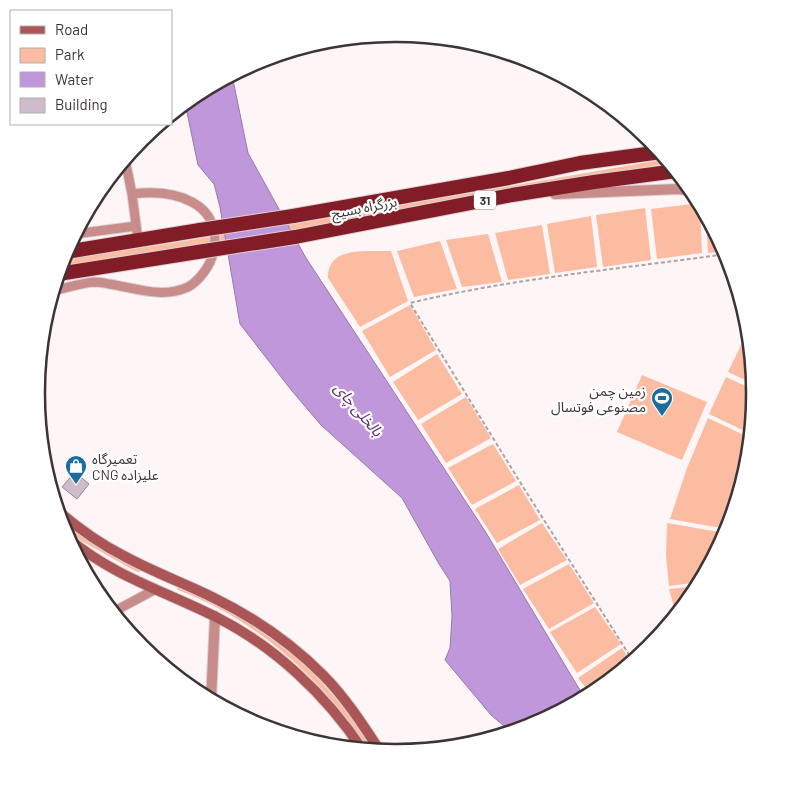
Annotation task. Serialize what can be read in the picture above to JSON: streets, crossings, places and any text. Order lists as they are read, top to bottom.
{
  "streets": {
    "highway": ["31", "بزرگراه بسیج"]
  },
  "water": ["بالخلی چای"],
  "places": {
    "sports": ["زمین چمن مصنوعی فوتسال"],
    "shop": ["تعمیرگاه CNG علیزاده"]
  },
  "legend": [
    "Road",
    "Park",
    "Water",
    "Building"
  ]
}
